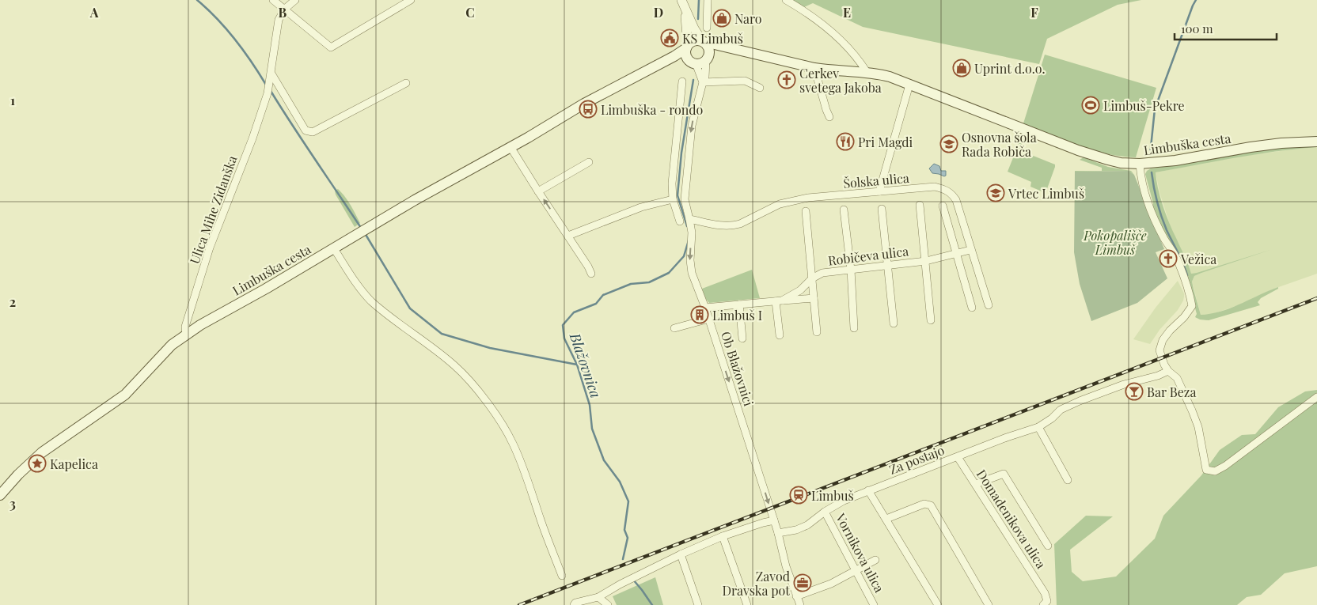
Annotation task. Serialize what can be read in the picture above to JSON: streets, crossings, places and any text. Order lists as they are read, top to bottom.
{
  "streets": {
    "main road": ["Limbuška cesta"],
    "street": [
      "Šolska ulica",
      "Ulica Mihe Zidanška",
      "Robičeva ulica",
      "Ob Blažovnici",
      "Za postajo",
      "Domadenikova ulica",
      "Vornikova ulica"
    ]
  },
  "crossings": [
    ["Limbuška cesta", "Ulica Mihe Zidanška"],
    ["Šolska ulica", "Robičeva ulica"],
    ["Šolska ulica", "Ob Blažovnici"],
    ["Robičeva ulica", "Ob Blažovnici"],
    ["Za postajo", "Domadenikova ulica"],
    ["Za postajo", "Vornikova ulica"]
  ],
  "one_way": ["Ob Blažovnici"],
  "water": ["Blažovnica"],
  "parks": ["Pokopališče Limbuš"],
  "places": {
    "shop": ["Naro", "Uprint d.o.o."],
    "public building": ["KS Limbuš"],
    "church": ["Cerkev svetega Jakoba", "Vežica"],
    "sports": ["Limbuš-Pekre"],
    "bus stop": ["Limbuška - rondo"],
    "restaurant": ["Pri Magdi"],
    "school or university": ["Osnovna šola Rada Robiča", "Vrtec Limbuš"],
    "building": ["Limbuš I"],
    "bar": ["Bar Beza"],
    "place": ["Kapelica"],
    "station": ["Limbuš"],
    "office": ["Zavod Dravska pot"]
  },
  "scale_bar": "100 m",
  "grid": {
    "columns": [
      "A",
      "B",
      "C",
      "D",
      "E",
      "F"
    ],
    "rows": ["1", "2", "3"]
  }
}
